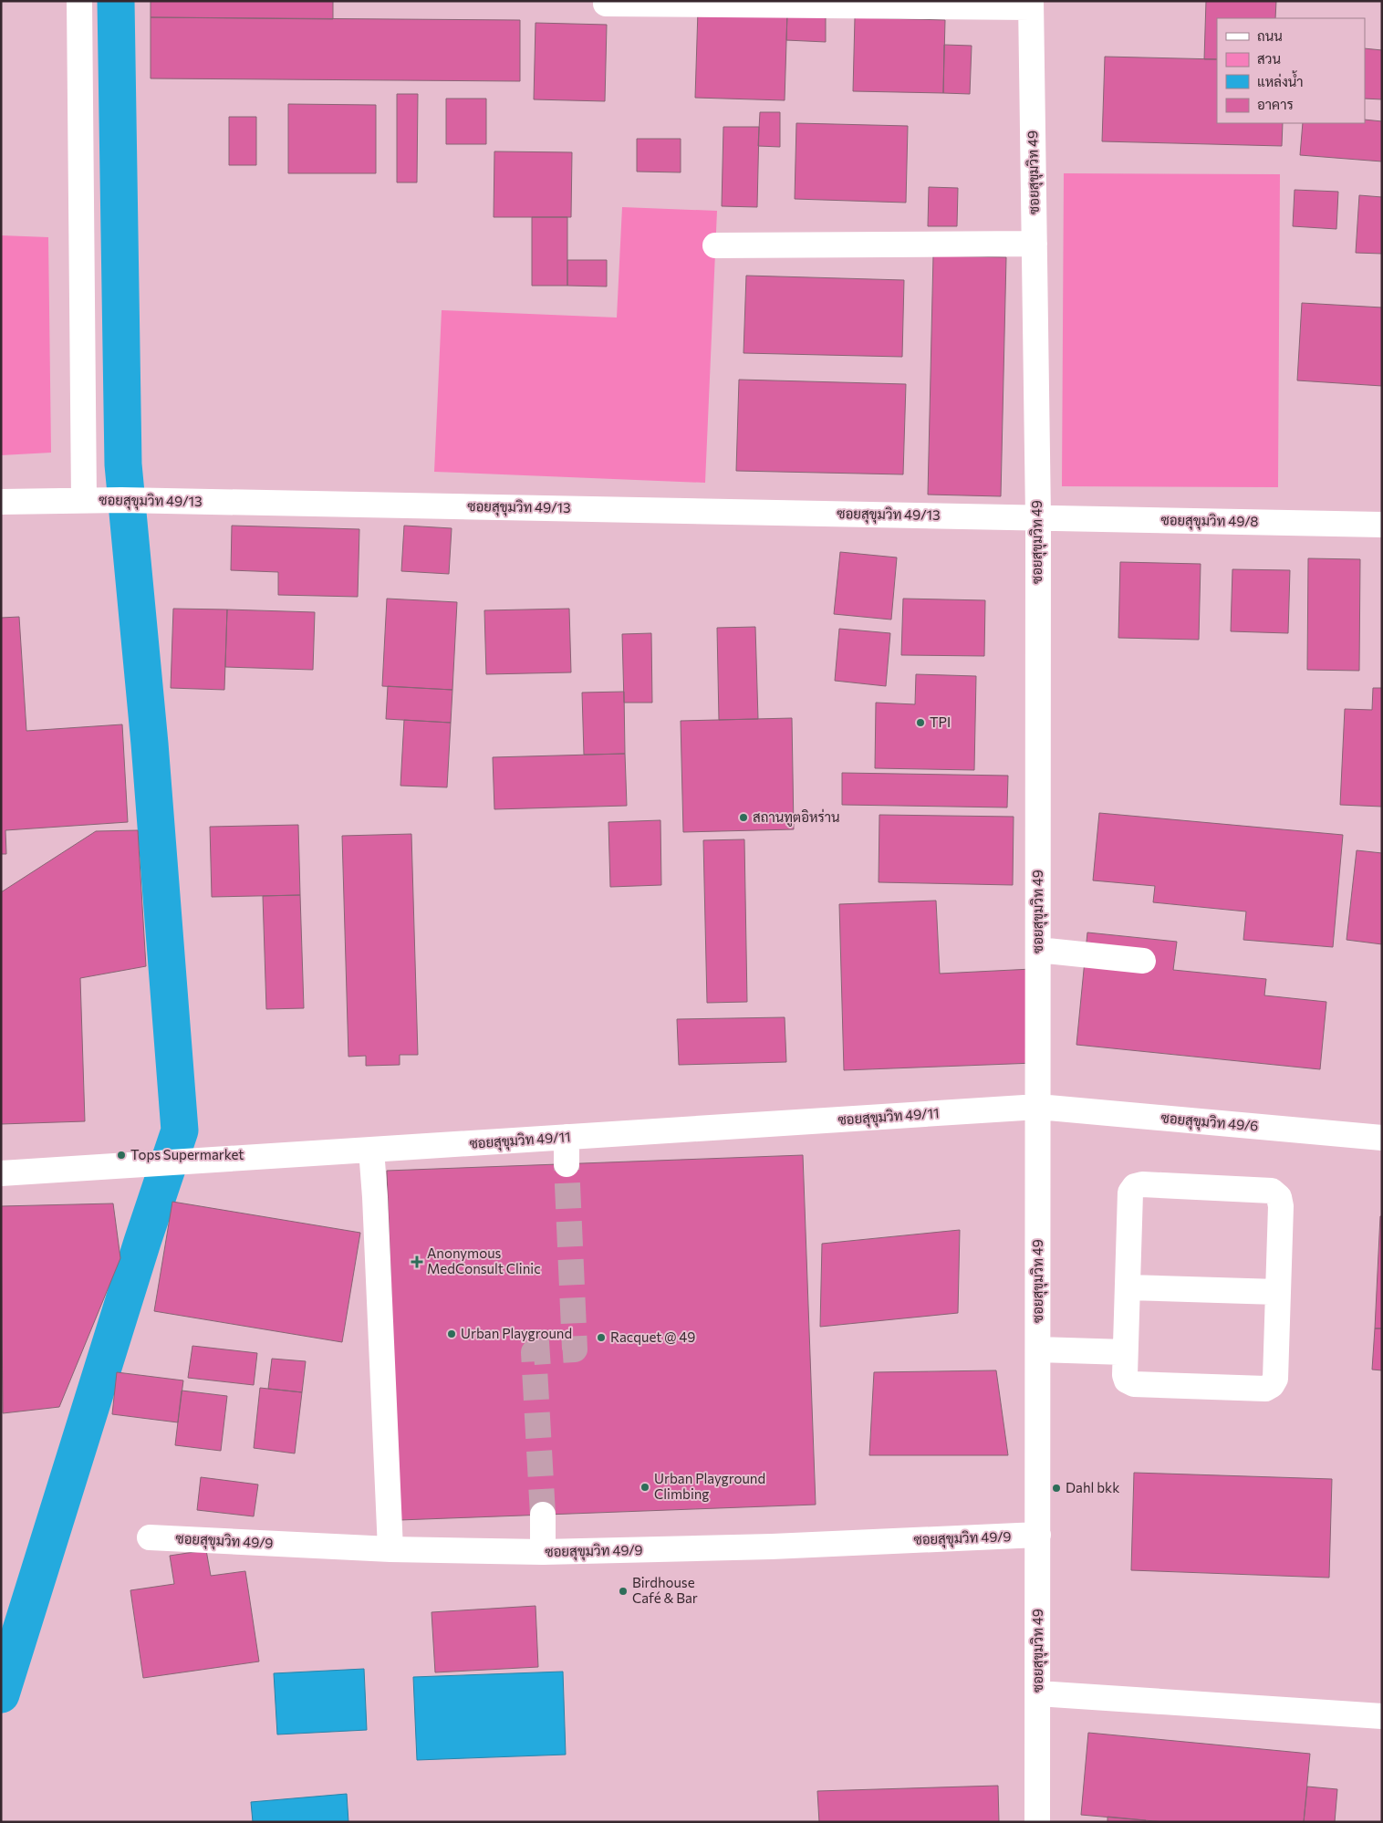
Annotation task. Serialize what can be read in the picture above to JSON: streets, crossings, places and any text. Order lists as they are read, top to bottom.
{
  "streets": {
    "street": [
      "ซอยสุขุมวิท 49",
      "ซอยสุขุมวิท 49/13",
      "ซอยสุขุมวิท 49/8",
      "ซอยสุขุมวิท 49/11",
      "ซอยสุขุมวิท 49/6",
      "ซอยสุขุมวิท 49/9"
    ]
  },
  "crossings": [
    ["ซอยสุขุมวิท 49", "ซอยสุขุมวิท 49/13"],
    ["ซอยสุขุมวิท 49", "ซอยสุขุมวิท 49/8"],
    ["ซอยสุขุมวิท 49", "ซอยสุขุมวิท 49/11"],
    ["ซอยสุขุมวิท 49", "ซอยสุขุมวิท 49/6"],
    ["ซอยสุขุมวิท 49", "ซอยสุขุมวิท 49/9"],
    ["ซอยสุขุมวิท 49/13", "ซอยสุขุมวิท 49/8"],
    ["ซอยสุขุมวิท 49/11", "ซอยสุขุมวิท 49/6"]
  ],
  "places": {
    "other": [
      "TPI",
      "สถานทูตอิหร่าน",
      "Tops Supermarket",
      "Urban Playground",
      "Racquet @ 49",
      "Urban Playground Climbing",
      "Dahl bkk",
      "Birdhouse Café & Bar"
    ],
    "health": ["Anonymous MedConsult Clinic"]
  },
  "legend": [
    "ถนน",
    "สวน",
    "แหล่งน้ำ",
    "อาคาร"
  ]
}
